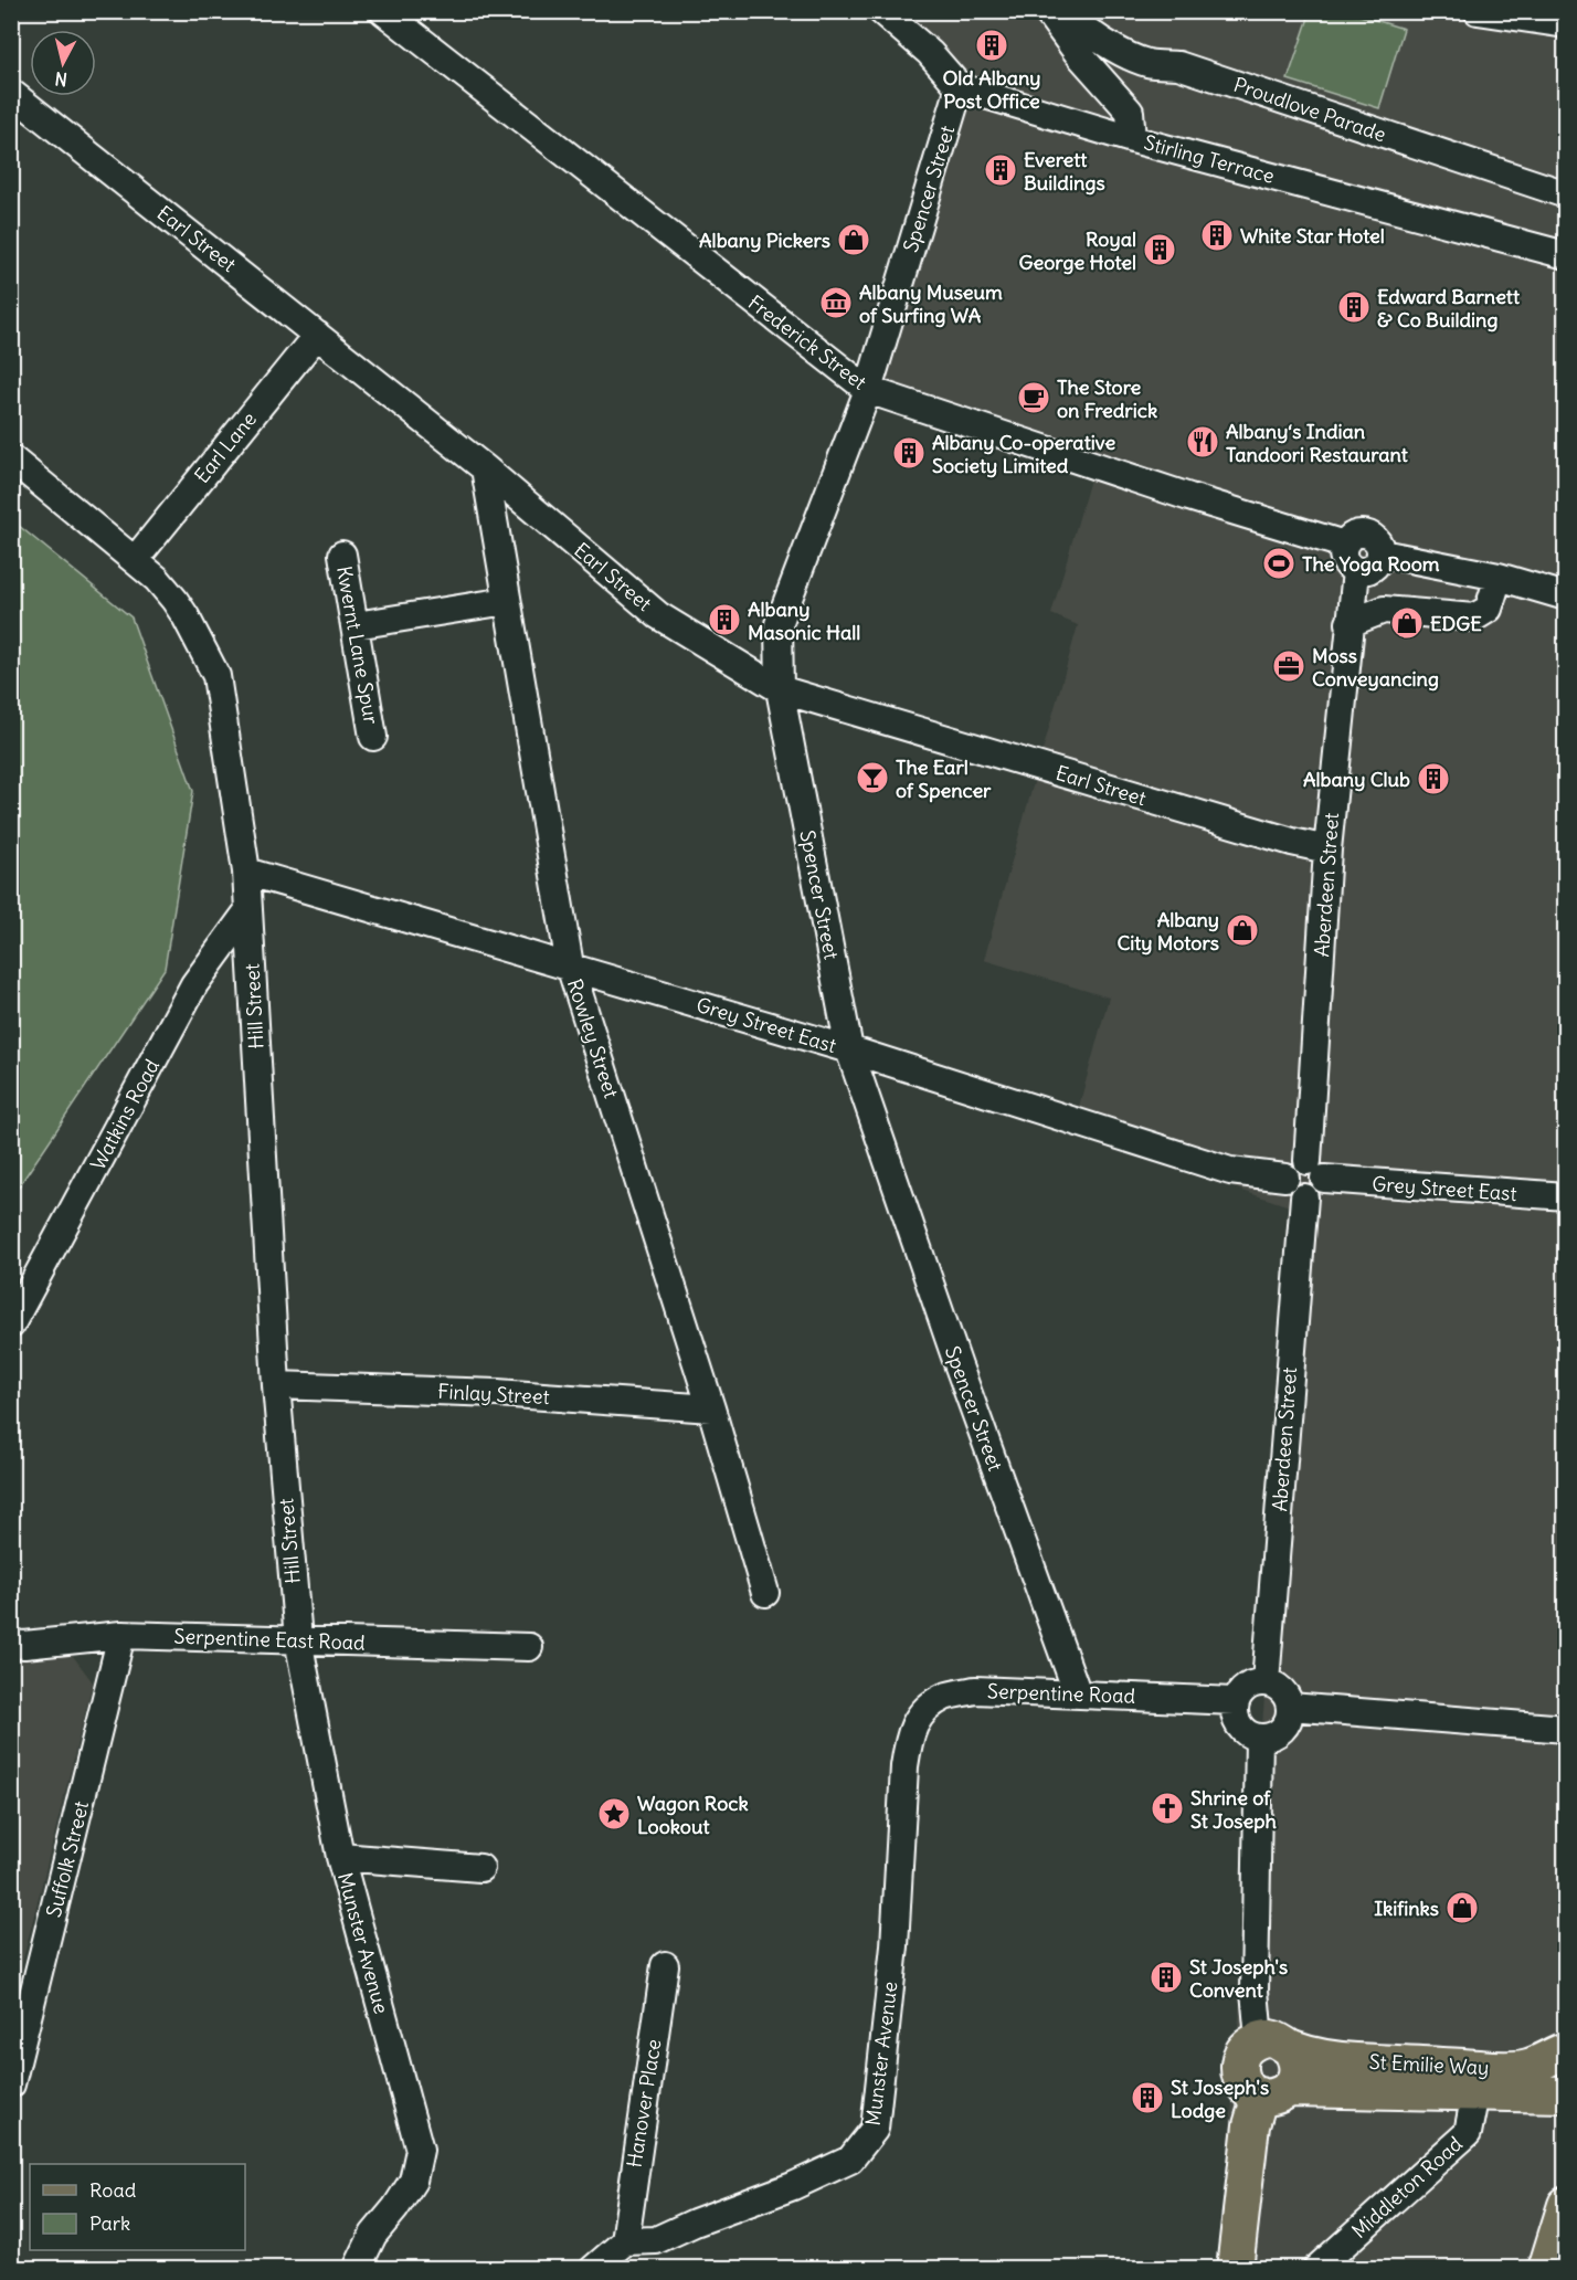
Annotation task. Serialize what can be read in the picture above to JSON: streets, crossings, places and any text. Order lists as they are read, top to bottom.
{
  "streets": {
    "main road": ["St Emilie Way"],
    "street": [
      "Proudlove Parade",
      "Stirling Terrace",
      "Spencer Street",
      "Earl Street",
      "Frederick Street",
      "Earl Lane",
      "Kwernt Lane Spur",
      "Aberdeen Street",
      "Hill Street",
      "Grey Street East",
      "Rowley Street",
      "Watkins Road",
      "Finlay Street",
      "Serpentine East Road",
      "Serpentine Road",
      "Suffolk Street",
      "Munster Avenue",
      "Hanover Place",
      "Middleton Road"
    ]
  },
  "crossings": [
    ["Stirling Terrace", "Spencer Street"],
    ["Spencer Street", "Earl Street"],
    ["Spencer Street", "Frederick Street"],
    ["Spencer Street", "Grey Street East"],
    ["Spencer Street", "Serpentine Road"],
    ["Earl Street", "Earl Lane"],
    ["Earl Street", "Aberdeen Street"],
    ["Earl Street", "Rowley Street"],
    ["Frederick Street", "Aberdeen Street"],
    ["Earl Lane", "Hill Street"],
    ["Aberdeen Street", "Grey Street East"],
    ["Aberdeen Street", "Serpentine Road"],
    ["Hill Street", "Grey Street East"],
    ["Hill Street", "Watkins Road"],
    ["Hill Street", "Finlay Street"],
    ["Hill Street", "Serpentine East Road"],
    ["Hill Street", "Munster Avenue"],
    ["Grey Street East", "Rowley Street"],
    ["Rowley Street", "Finlay Street"],
    ["Serpentine East Road", "Suffolk Street"],
    ["Serpentine East Road", "Munster Avenue"],
    ["Serpentine Road", "Munster Avenue"],
    ["Munster Avenue", "Hanover Place"],
    ["St Emilie Way", "Middleton Road"]
  ],
  "places": {
    "building": [
      "Old Albany Post Office",
      "Everett Buildings",
      "White Star Hotel",
      "Royal George Hotel",
      "Edward Barnett & Co Building",
      "Albany Co-operative Society Limited",
      "Albany Masonic Hall",
      "Albany Club",
      "St Joseph's Convent",
      "St Joseph's Lodge"
    ],
    "shop": [
      "Albany Pickers",
      "EDGE",
      "Albany City Motors",
      "Ikifinks"
    ],
    "museum": ["Albany Museum of Surfing WA"],
    "cafe": ["The Store on Fredrick"],
    "restaurant": ["Albany‘s Indian Tandoori Restaurant"],
    "sports": ["The Yoga Room"],
    "office": ["Moss Conveyancing"],
    "bar": ["The Earl of Spencer"],
    "church": ["Shrine of St Joseph"],
    "place": ["Wagon Rock Lookout"]
  },
  "legend": ["Road", "Park"],
  "north": "bottom"
}
